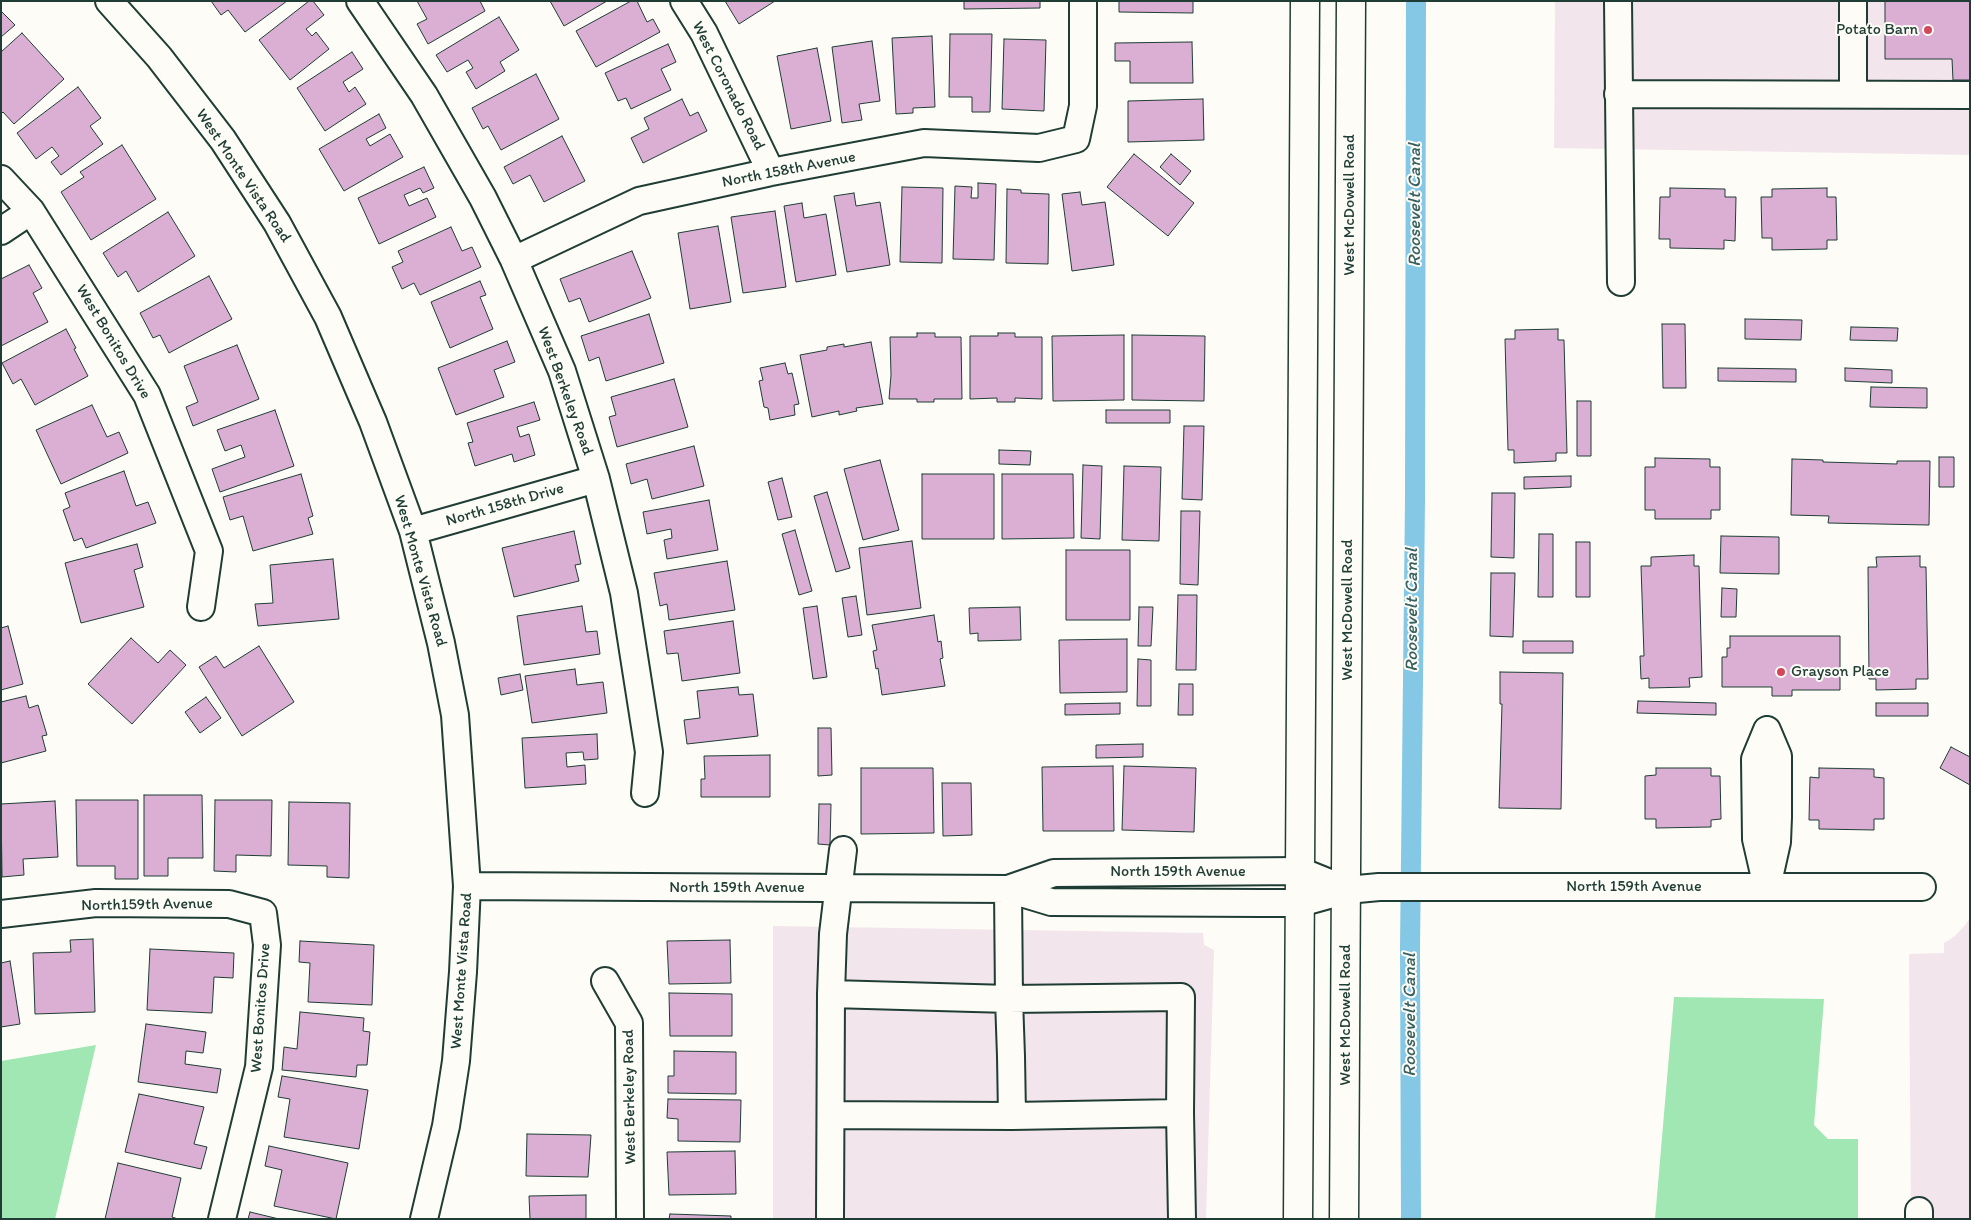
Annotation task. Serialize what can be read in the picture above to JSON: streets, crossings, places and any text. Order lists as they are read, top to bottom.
{
  "streets": {
    "main road": ["West McDowell Road"],
    "street": [
      "West Coronado Road",
      "North 158th Avenue",
      "West Monte Vista Road",
      "West Bonitos Drive",
      "West Berkeley Road",
      "North 158th Drive",
      "North 159th Avenue",
      "North159th Avenue"
    ]
  },
  "crossings": [
    ["West Coronado Road", "North 158th Avenue"],
    ["North 158th Avenue", "West Berkeley Road"],
    ["West Monte Vista Road", "North 158th Drive"],
    ["West Monte Vista Road", "North 159th Avenue"],
    ["West McDowell Road", "North 159th Avenue"],
    ["West Bonitos Drive", "North159th Avenue"],
    ["West Berkeley Road", "North 158th Drive"]
  ],
  "water": ["Roosevelt Canal"],
  "places": ["Potato Barn", "Grayson Place"]
}
